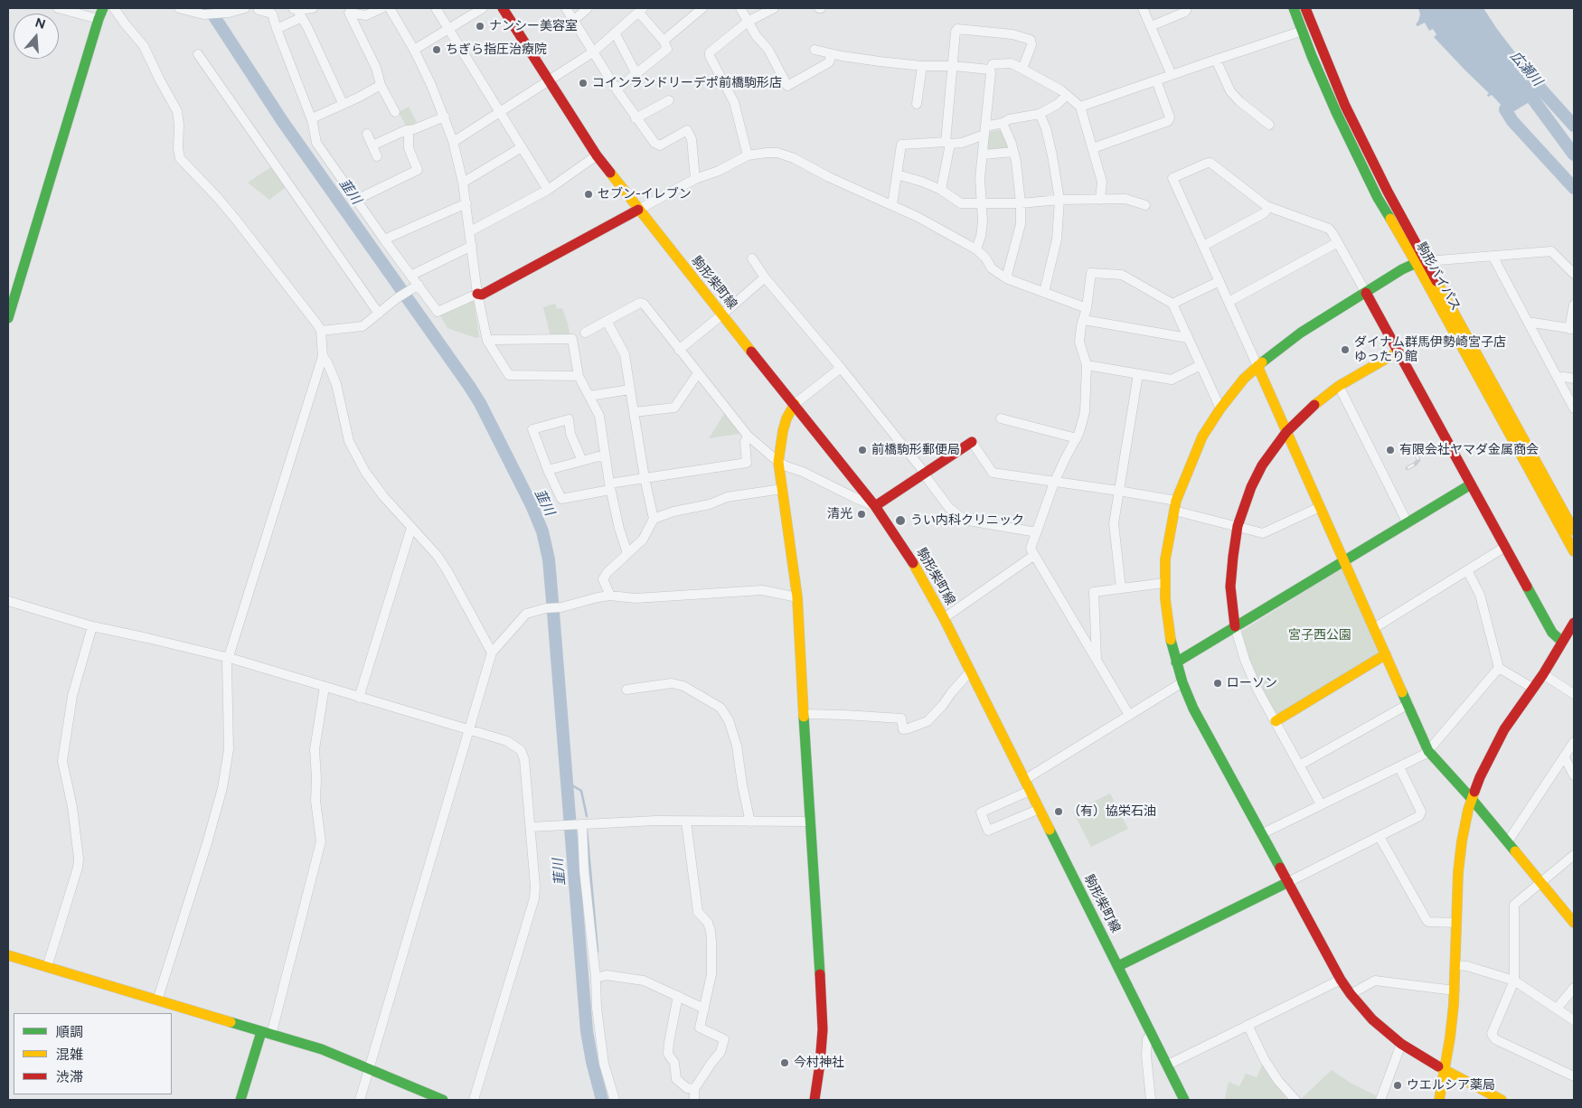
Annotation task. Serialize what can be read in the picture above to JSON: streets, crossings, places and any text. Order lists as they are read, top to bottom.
{
  "streets": {
    "street": ["駒形バイパス", "駒形柴町線"]
  },
  "water": ["広瀬川", "韮川"],
  "parks": ["宮子西公園"],
  "places": [
    "ナンシー美容室",
    "ちぎら指圧治療院",
    "コインランドリーデポ前橋駒形店",
    "セブン-イレブン",
    "ダイナム群馬伊勢崎宮子店 ゆったり館",
    "前橋駒形郵便局",
    "有限会社ヤマダ金属商会",
    "清光",
    "うい内科クリニック",
    "ローソン",
    "（有）協栄石油",
    "今村神社",
    "ウエルシア薬局"
  ],
  "legend": ["順調", "混雑", "渋滞"],
  "north": "top"
}
